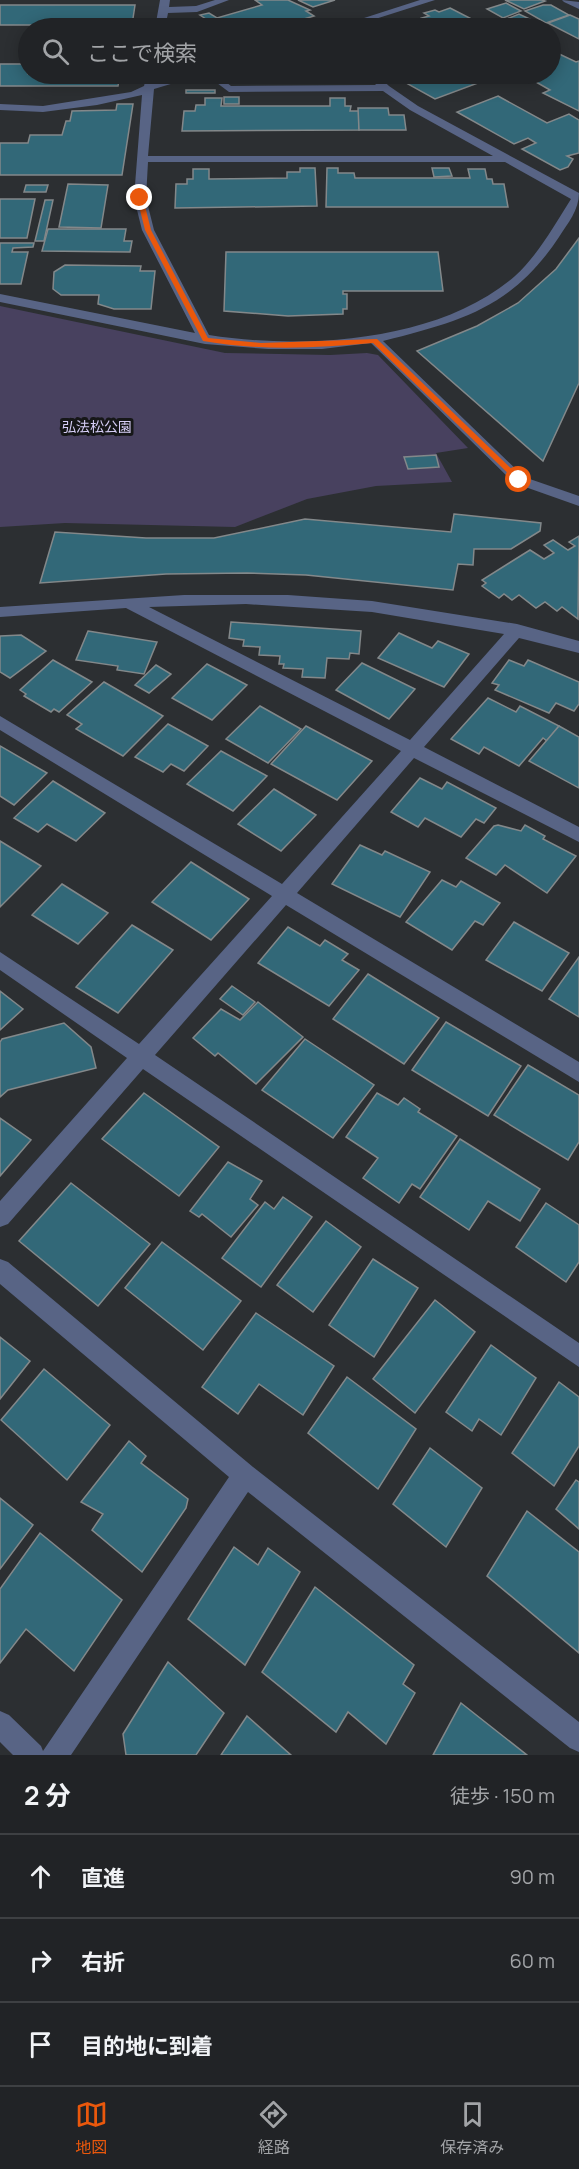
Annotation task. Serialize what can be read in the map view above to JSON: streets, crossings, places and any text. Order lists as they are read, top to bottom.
{
  "parks": ["弘法松公園"],
  "page": {
    "search": "ここで検索",
    "heading": ["2 分", "徒歩 · 150 m"],
    "list": [
      ["直進", "90 m"],
      ["右折", "60 m"],
      "目的地に到着"
    ],
    "nav": ["地図", "経路", "保存済み"]
  }
}
